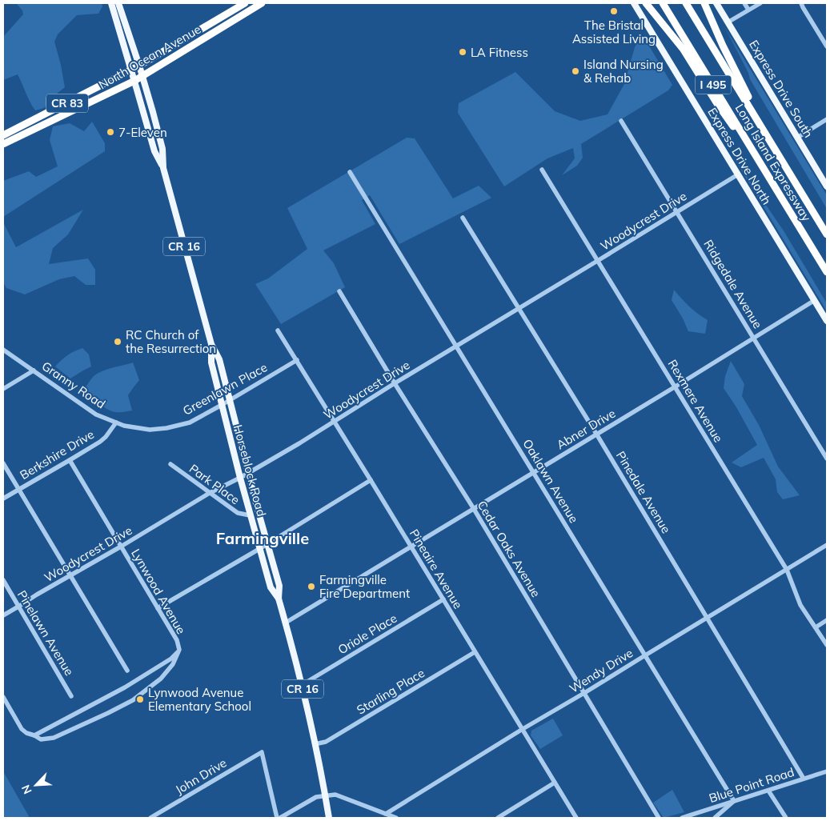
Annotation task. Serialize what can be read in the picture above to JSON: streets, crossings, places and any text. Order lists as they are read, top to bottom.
{
  "streets": {
    "highway": [
      "North Ocean Avenue",
      "I 495",
      "CR 83",
      "Long Island Expressway"
    ],
    "main road": [
      "Express Drive South",
      "Express Drive North",
      "CR 16",
      "Horseblock Road"
    ],
    "street": [
      "Woodycrest Drive",
      "Ridgedale Avenue",
      "Granny Road",
      "Greenlawn Place",
      "Rexmere Avenue",
      "Abner Drive",
      "Berkshire Drive",
      "Oaklawn Avenue",
      "Park Place",
      "Pinedale Avenue",
      "Cedar Oaks Avenue",
      "Pineaire Avenue",
      "Lynwood Avenue",
      "Pinelawn Avenue",
      "Oriole Place",
      "Wendy Drive",
      "Starling Place",
      "John Drive",
      "Blue Point Road"
    ]
  },
  "crossings": [
    ["North Ocean Avenue", "Horseblock Road"],
    ["Express Drive North", "Woodycrest Drive"],
    ["Express Drive North", "Abner Drive"],
    ["Woodycrest Drive", "Ridgedale Avenue"],
    ["Woodycrest Drive", "Rexmere Avenue"],
    ["Woodycrest Drive", "Horseblock Road"],
    ["Woodycrest Drive", "Oaklawn Avenue"],
    ["Woodycrest Drive", "Park Place"],
    ["Woodycrest Drive", "Pinedale Avenue"],
    ["Woodycrest Drive", "Cedar Oaks Avenue"],
    ["Woodycrest Drive", "Pineaire Avenue"],
    ["Woodycrest Drive", "Lynwood Avenue"],
    ["Woodycrest Drive", "Pinelawn Avenue"],
    ["Ridgedale Avenue", "Abner Drive"],
    ["Granny Road", "Greenlawn Place"],
    ["Granny Road", "Berkshire Drive"],
    ["Greenlawn Place", "Horseblock Road"],
    ["Greenlawn Place", "Pineaire Avenue"],
    ["Rexmere Avenue", "Abner Drive"],
    ["Rexmere Avenue", "Wendy Drive"],
    ["Abner Drive", "Horseblock Road"],
    ["Abner Drive", "Oaklawn Avenue"],
    ["Abner Drive", "Pinedale Avenue"],
    ["Abner Drive", "Cedar Oaks Avenue"],
    ["Abner Drive", "Pineaire Avenue"],
    ["Berkshire Drive", "Lynwood Avenue"],
    ["Horseblock Road", "Park Place"],
    ["Horseblock Road", "Oriole Place"],
    ["Horseblock Road", "Starling Place"],
    ["Oaklawn Avenue", "Wendy Drive"],
    ["Oaklawn Avenue", "Blue Point Road"],
    ["Pinedale Avenue", "Wendy Drive"],
    ["Pinedale Avenue", "Blue Point Road"],
    ["Cedar Oaks Avenue", "Wendy Drive"],
    ["Pineaire Avenue", "Oriole Place"],
    ["Pineaire Avenue", "Wendy Drive"],
    ["Pineaire Avenue", "Starling Place"]
  ],
  "districts": ["Farmingville"],
  "places": [
    "The Bristal Assisted Living",
    "LA Fitness",
    "Island Nursing & Rehab",
    "7-Eleven",
    "RC Church of the Resurrection",
    "Farmingville Fire Department",
    "Lynwood Avenue Elementary School"
  ],
  "north": "bottom left"
}
